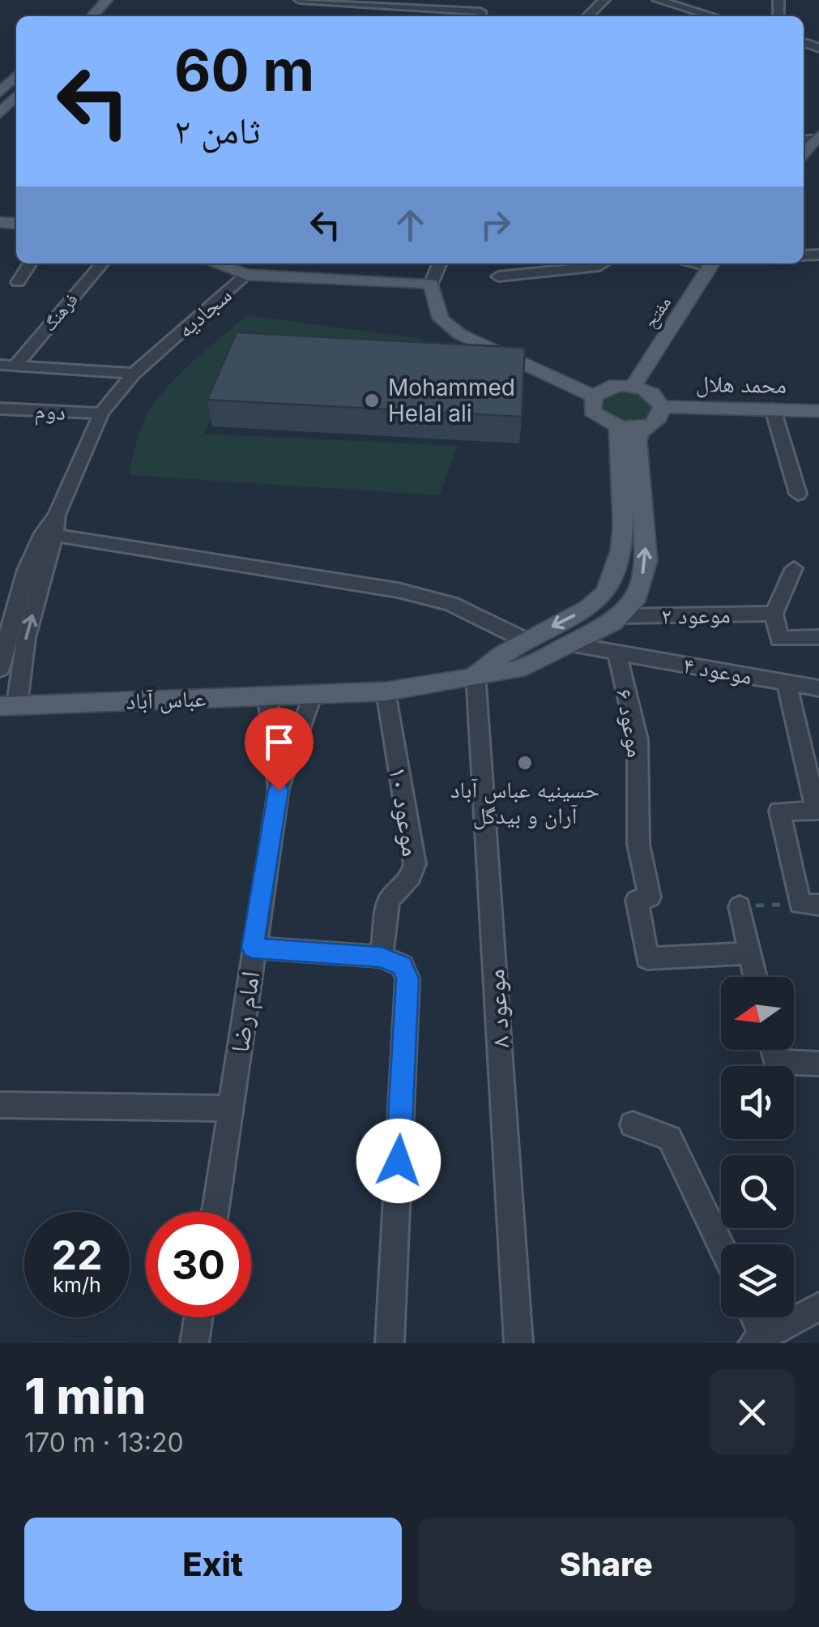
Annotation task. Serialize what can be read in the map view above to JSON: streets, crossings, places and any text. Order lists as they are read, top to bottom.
{
  "streets": {
    "main road": [
      "سجادیه",
      "مفتح",
      "محمد هلال",
      "عباس آباد"
    ],
    "street": [
      "فرهنگ",
      "دوم",
      "موعود ۲",
      "موعود ۴",
      "موعود ۶",
      "موعود ۱۰",
      "موعود ۸",
      "امام رضا"
    ]
  },
  "crossings": [
    ["سجادیه", "دوم"],
    ["سجادیه", "عباس آباد"],
    ["محمد هلال", "عباس آباد"],
    ["موعود ۲", "عباس آباد"],
    ["موعود ۴", "عباس آباد"],
    ["موعود ۴", "موعود ۶"],
    ["عباس آباد", "موعود ۱۰"],
    ["عباس آباد", "موعود ۸"],
    ["عباس آباد", "امام رضا"]
  ],
  "places": ["Mohammed Helal ali", "حسینیه عباس آباد آران و بیدگل"],
  "north": "left",
  "page": {
    "turn": ["60 m", "ثامن ۲"],
    "speed": "22 km/h",
    "limit": "30",
    "heading": ["1 min", "170 m · 13:20"],
    "buttons": ["Exit", "Share"]
  }
}
